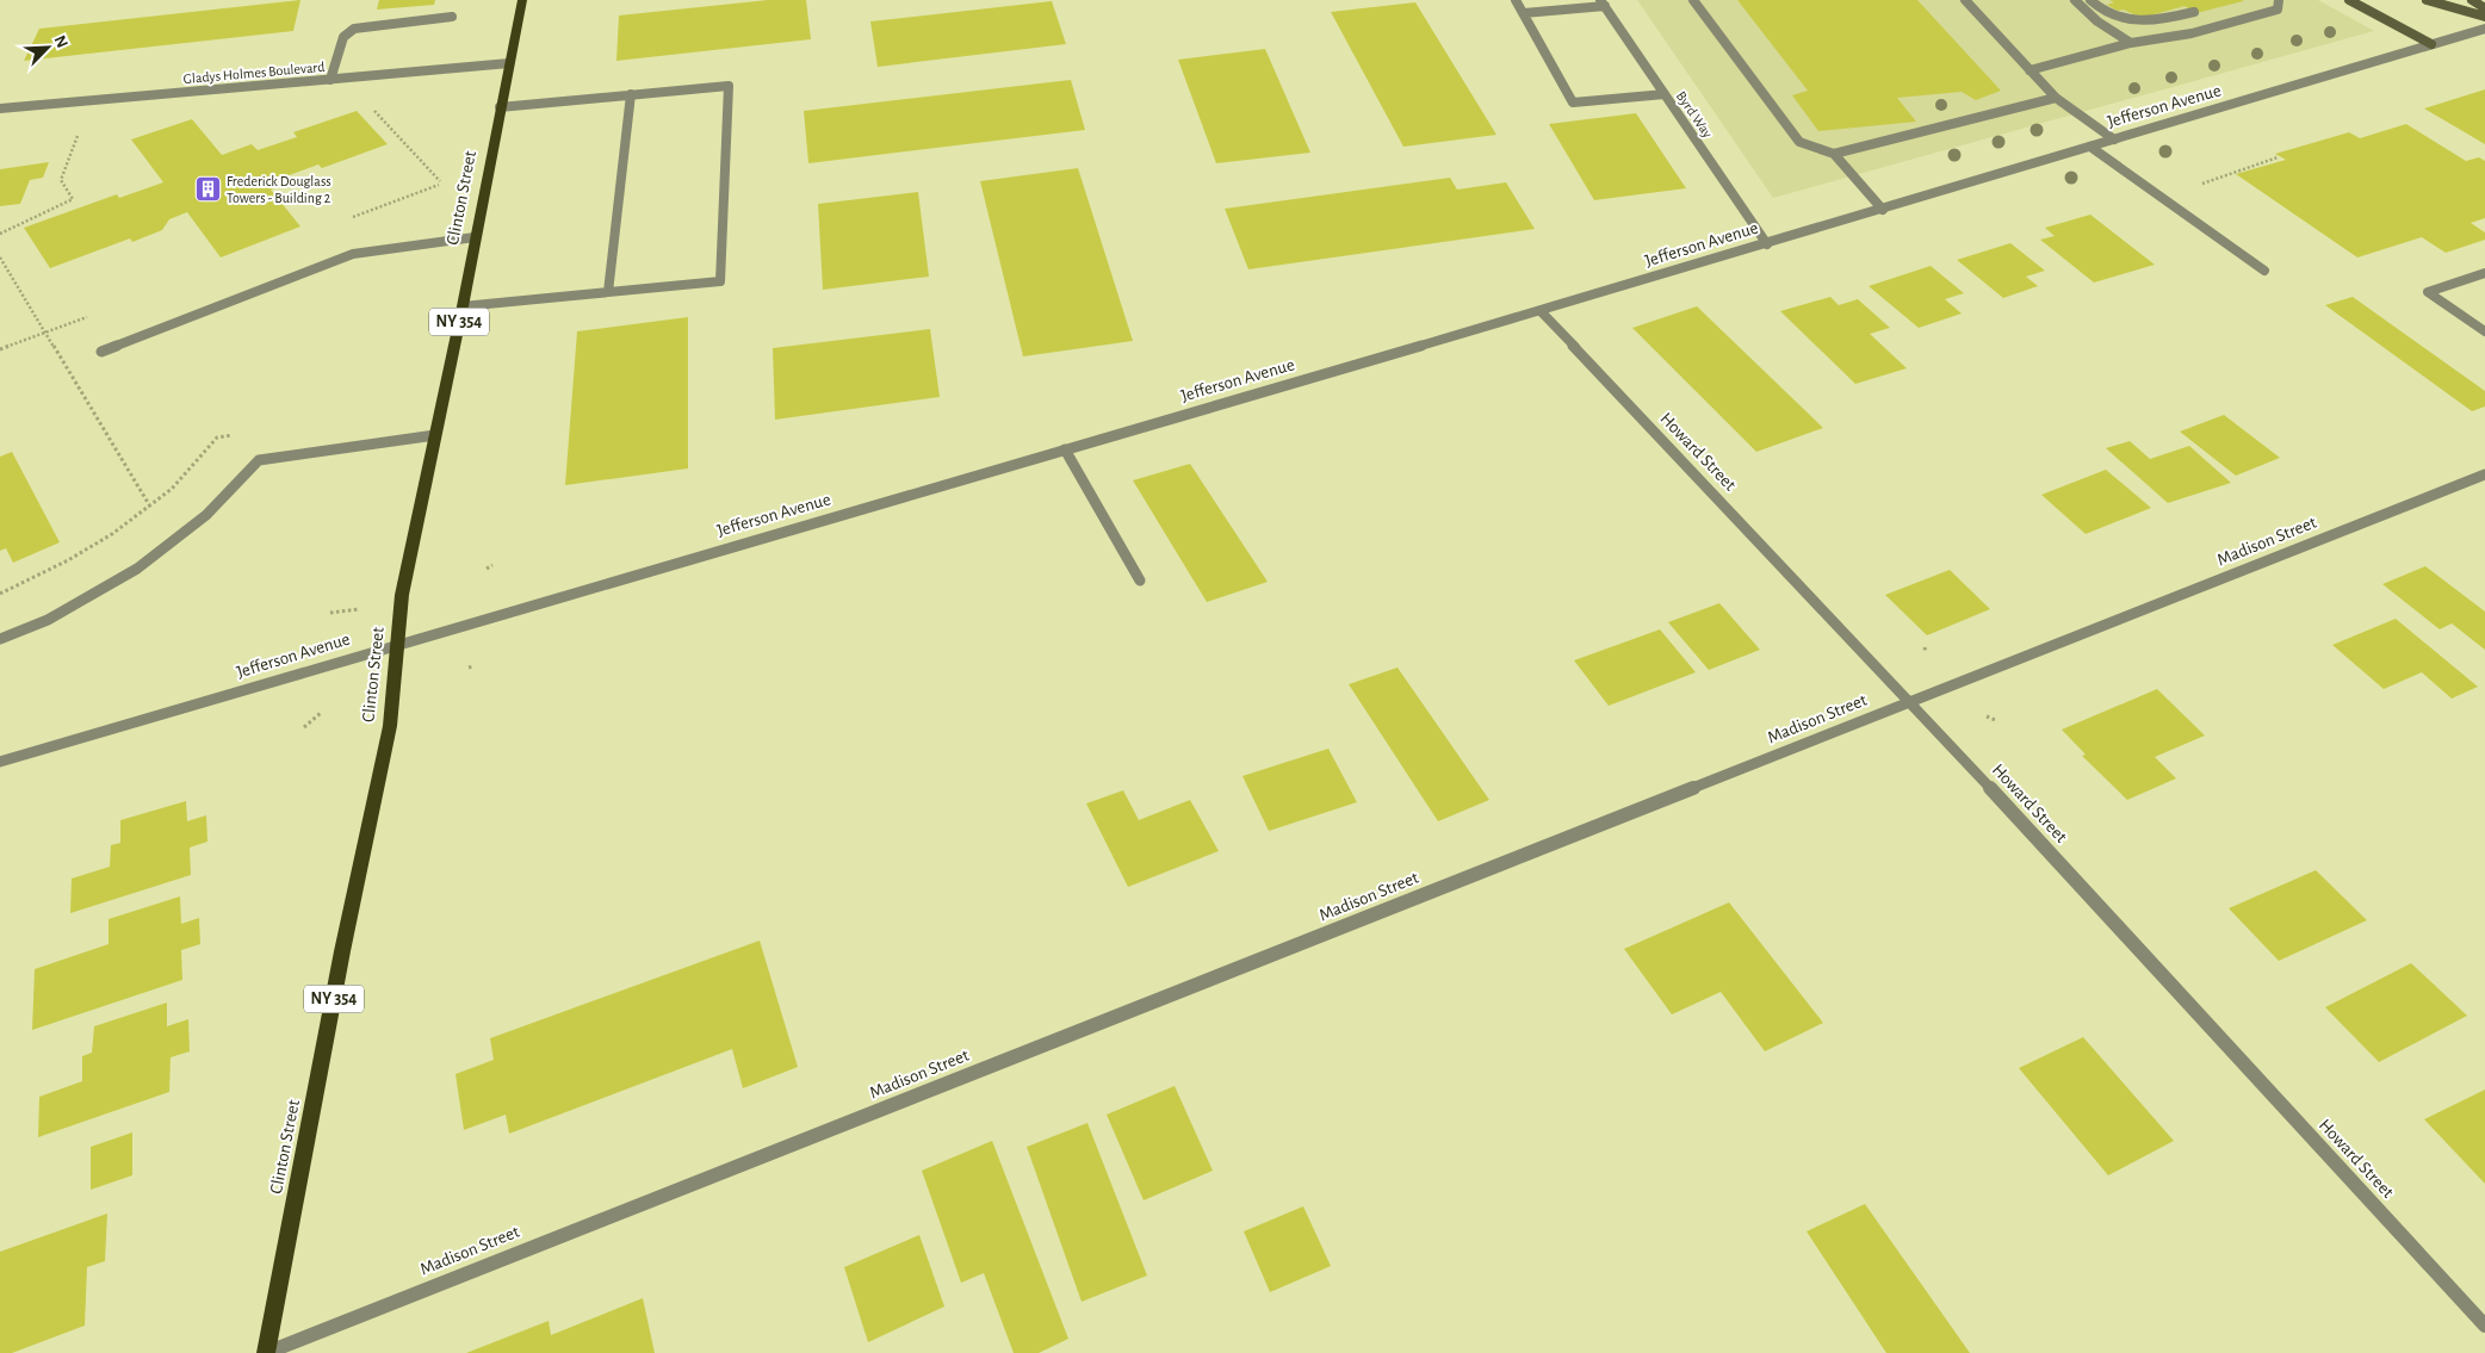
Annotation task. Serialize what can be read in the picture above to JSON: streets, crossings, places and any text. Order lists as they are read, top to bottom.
{
  "streets": {
    "main road": ["Clinton Street", "NY 354"],
    "street": [
      "Gladys Holmes Boulevard",
      "Jefferson Avenue",
      "Byrd Way",
      "Howard Street",
      "Madison Street"
    ]
  },
  "crossings": [
    ["Gladys Holmes Boulevard", "Clinton Street"],
    ["Jefferson Avenue", "Byrd Way"],
    ["Jefferson Avenue", "Clinton Street"],
    ["Jefferson Avenue", "Howard Street"],
    ["Clinton Street", "Madison Street"],
    ["Howard Street", "Madison Street"]
  ],
  "places": {
    "building": ["Frederick Douglass Towers - Building 2"]
  },
  "north": "top right"
}
